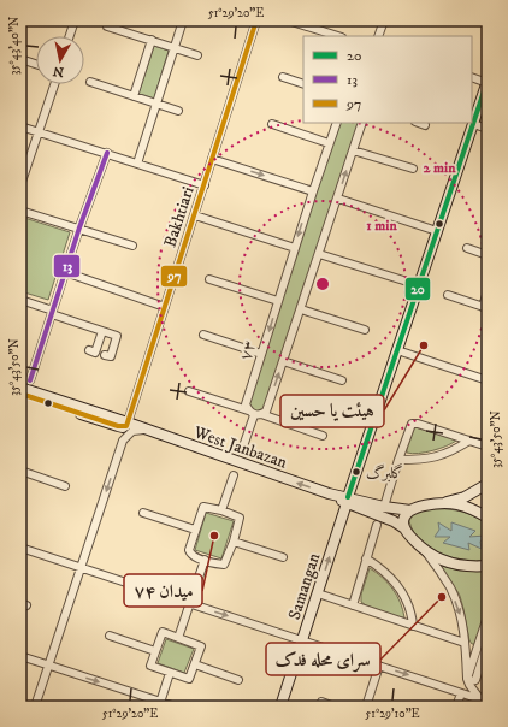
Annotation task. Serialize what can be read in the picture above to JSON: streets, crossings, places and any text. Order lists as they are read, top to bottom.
{
  "streets": {
    "main road": ["West Janbazan", "Samangan"],
    "street": ["Bakhtiari", "۷۳"]
  },
  "crossings": [
    ["Bakhtiari", "West Janbazan"],
    ["West Janbazan", "Samangan"]
  ],
  "one_way": ["West Janbazan"],
  "places": [
    "هیئت یا حسین",
    "گلبرگ",
    "میدان ۷۴",
    "سرای محله فدک"
  ],
  "lines": ["transit line 97", "transit line 20", "transit line 13"],
  "legend": ["20", "13", "97"],
  "north": "bottom",
  "coordinates": [
    "51°29'20\"E",
    "35°43'40\"N",
    "35°43'50\"N",
    "51°29'10\"E"
  ],
  "rings": ["2 min", "1 min"]
}
